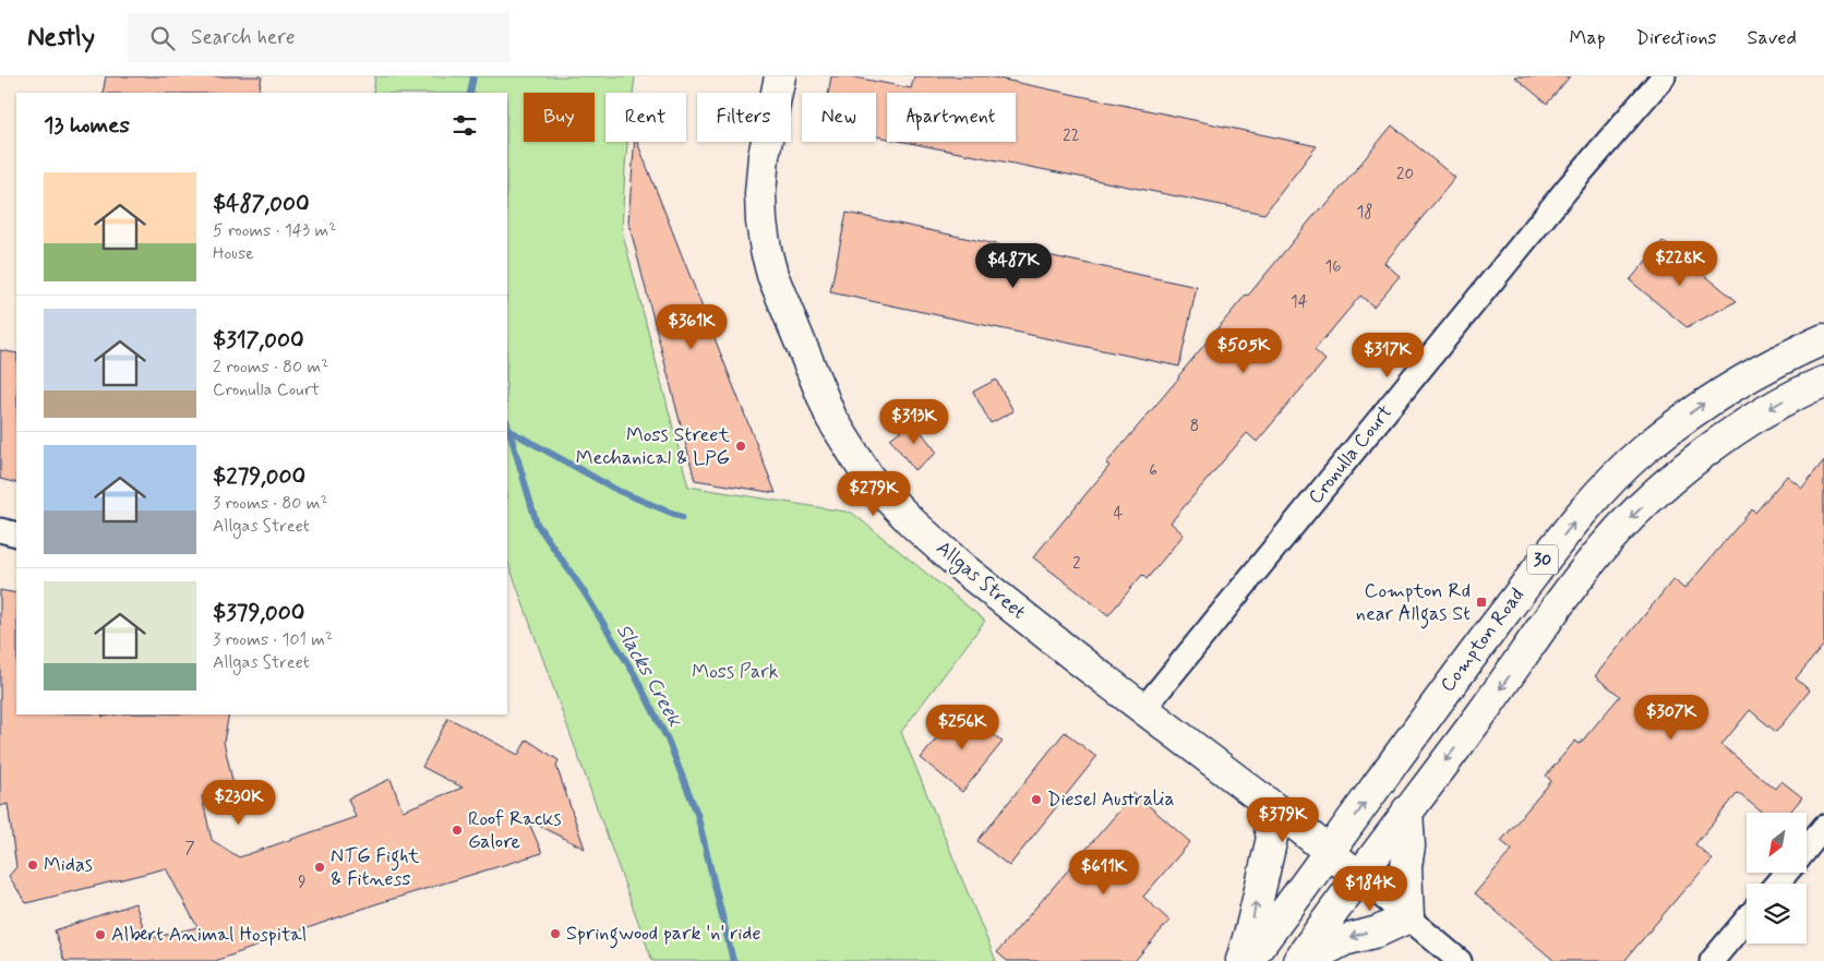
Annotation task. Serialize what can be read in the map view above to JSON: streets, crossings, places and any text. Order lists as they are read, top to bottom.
{
  "streets": {
    "main road": ["30", "Allgas Street", "Compton Road"],
    "street": ["Cronulla Court"]
  },
  "crossings": [
    ["Cronulla Court", "Allgas Street"],
    ["Allgas Street", "Compton Road"]
  ],
  "water": ["Slacks Creek"],
  "parks": ["Moss Park"],
  "places": {
    "other": [
      "Moss Street Mechanical & LPG",
      "Diesel Australia",
      "Roof Racks Galore",
      "Midas",
      "NTG Fight & Fitness",
      "Springwood park 'n' ride",
      "Albert Animal Hospital"
    ],
    "transit": ["Compton Rd near Allgas St"]
  },
  "house_numbers": [
    "22",
    "20",
    "18",
    "16",
    "14",
    "8",
    "6",
    "4",
    "2",
    "7",
    "9"
  ],
  "north": "bottom left",
  "page": {
    "header": "Nestly",
    "search": "Search here",
    "nav": ["Map", "Directions", "Saved"],
    "chip": [
      "Buy",
      "Rent",
      "Filters",
      "New",
      "Apartment"
    ],
    "heading": "13 homes",
    "list": [
      {
        "name": "$487,000",
        "note": "5 rooms · 143 m² · House"
      },
      {
        "name": "$317,000",
        "note": "2 rooms · 80 m² · Cronulla Court"
      },
      {
        "name": "$279,000",
        "note": "3 rooms · 80 m² · Allgas Street"
      },
      {
        "name": "$379,000",
        "note": "3 rooms · 101 m² · Allgas Street"
      }
    ],
    "price": [
      "$228K",
      "$487K",
      "$361K",
      "$505K",
      "$317K",
      "$313K",
      "$279K",
      "$307K",
      "$256K",
      "$230K",
      "$379K",
      "$611K",
      "$184K"
    ]
  }
}
